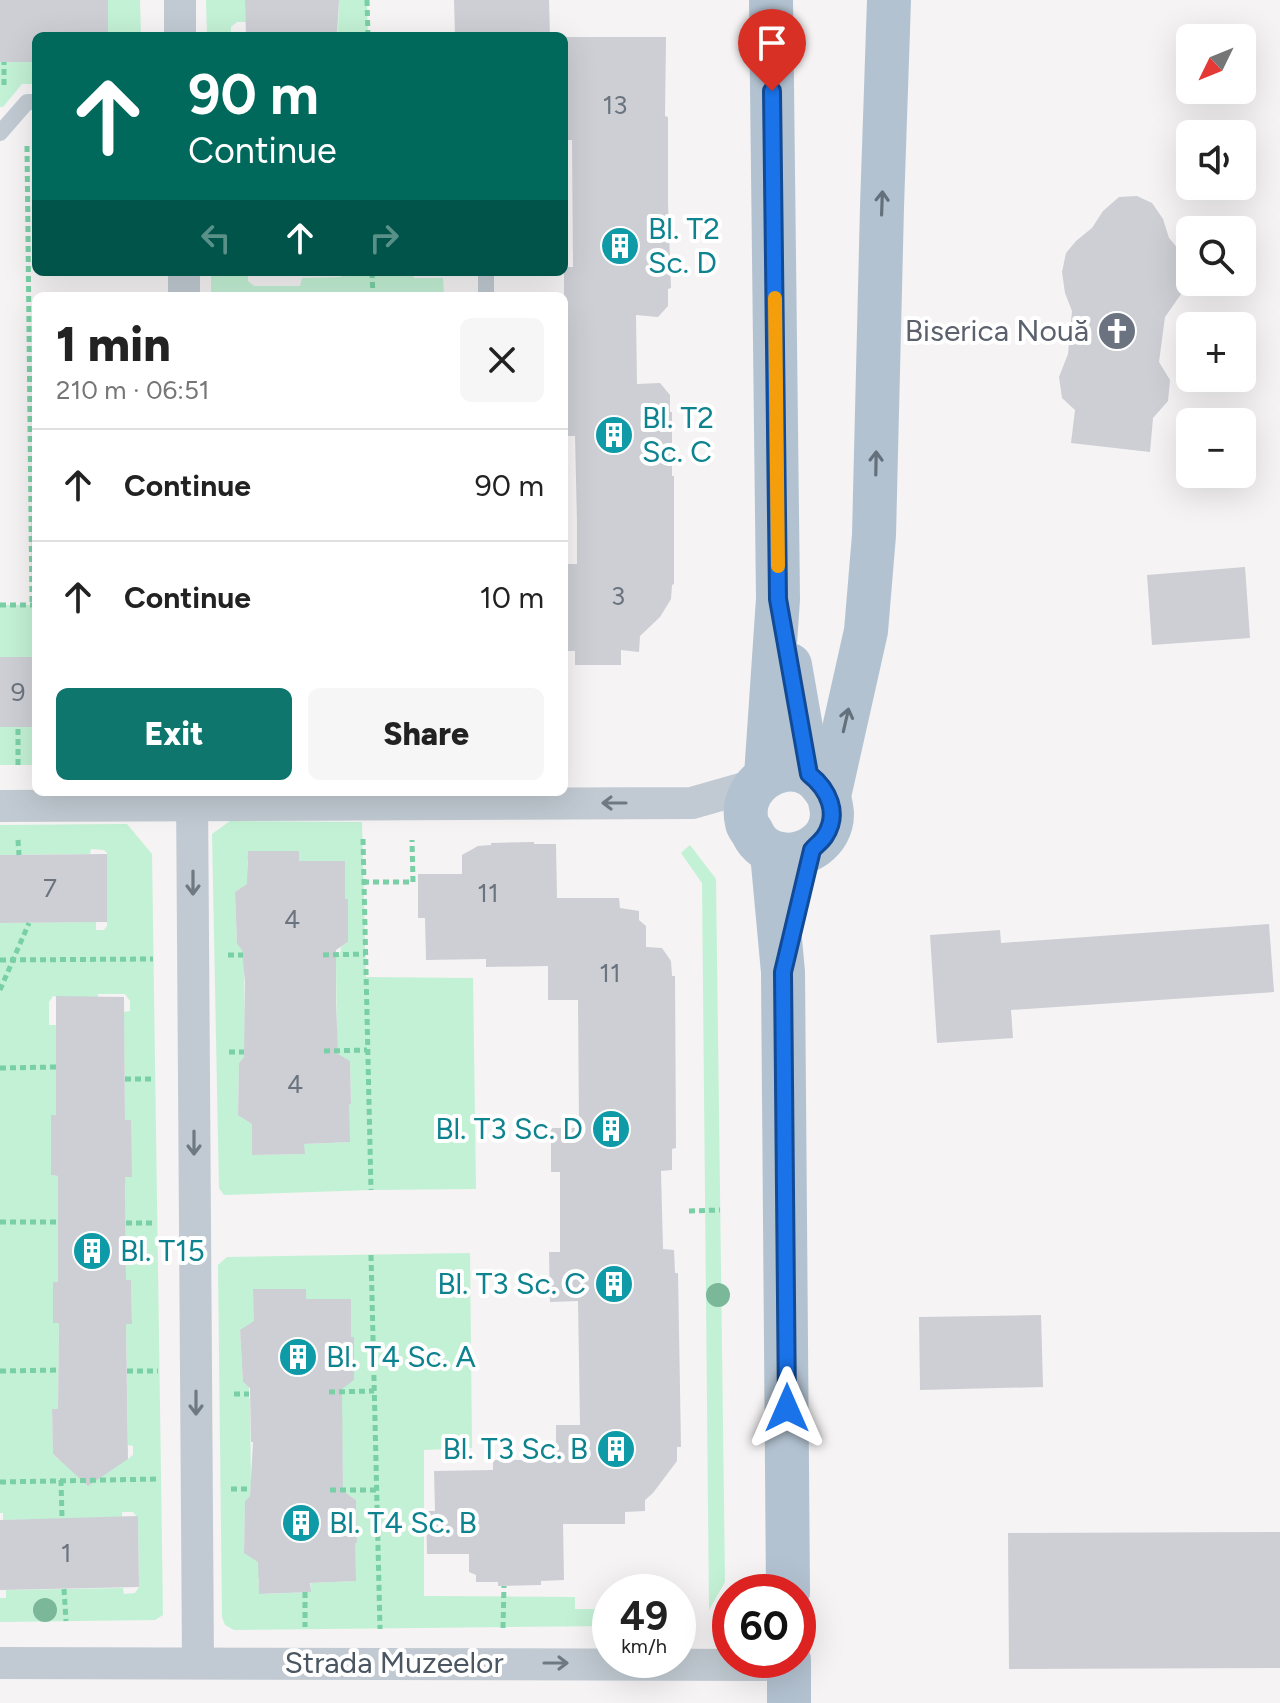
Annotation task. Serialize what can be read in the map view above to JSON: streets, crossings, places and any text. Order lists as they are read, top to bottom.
{
  "streets": {
    "street": ["Strada Muzeelor"]
  },
  "one_way": ["Strada Muzeelor"],
  "places": {
    "building": [
      "Bl. T2 Sc. D",
      "Bl. T2 Sc. C",
      "Bl. T3 Sc. D",
      "Bl. T15",
      "Bl. T3 Sc. C",
      "Bl. T4 Sc. A",
      "Bl. T3 Sc. B",
      "Bl. T4 Sc. B"
    ],
    "church": ["Biserica Nouă"]
  },
  "house_numbers": [
    "13",
    "3",
    "9",
    "7",
    "11",
    "4",
    "11",
    "4",
    "1"
  ],
  "north": "bottom left",
  "page": {
    "map_buttons": ["+", "−"],
    "turn": ["90 m", "Continue"],
    "heading": ["1 min", "210 m · 06:51"],
    "list": [
      {
        "name": "Continue",
        "value": "90 m"
      },
      {
        "name": "Continue",
        "value": "10 m"
      }
    ],
    "buttons": ["Exit", "Share"],
    "speed": "49 km/h",
    "limit": "60"
  }
}
